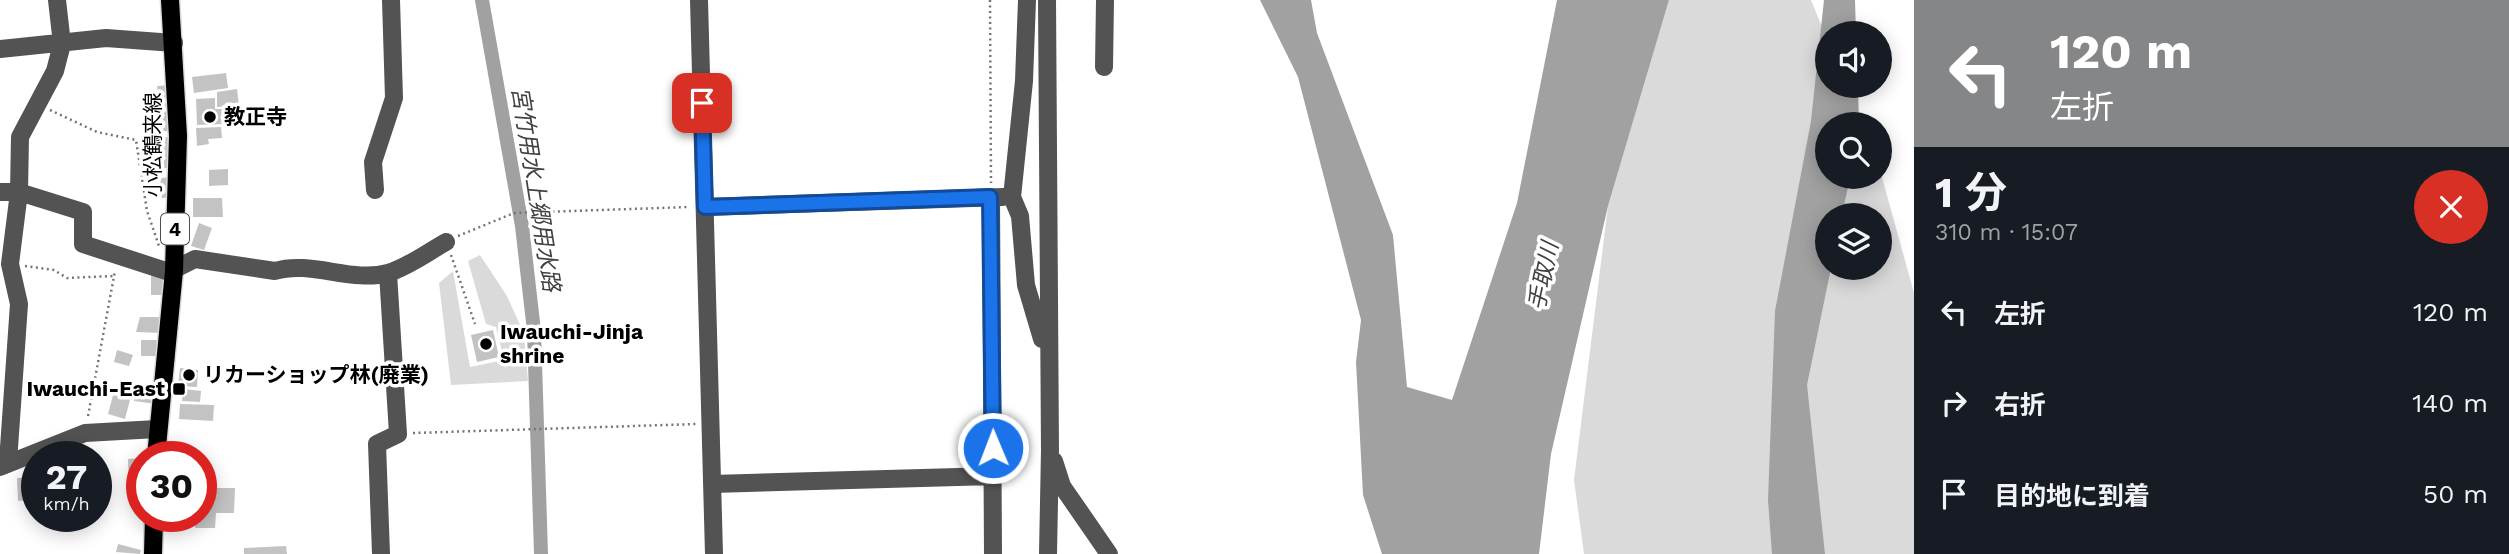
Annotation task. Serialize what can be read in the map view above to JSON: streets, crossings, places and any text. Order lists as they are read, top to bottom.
{
  "streets": {
    "main road": ["小松鶴来線", "4"]
  },
  "water": ["宮竹用水上郷用水路", "手取川"],
  "places": {
    "other": ["教正寺", "Iwauchi-Jinja shrine", "リカーショップ林(廃業)"],
    "transit": ["Iwauchi-East"]
  },
  "page": {
    "turn": ["120 m", "左折"],
    "heading": ["1 分", "310 m · 15:07"],
    "list": [
      {
        "name": "左折",
        "value": "120 m"
      },
      {
        "name": "右折",
        "value": "140 m"
      },
      {
        "name": "目的地に到着",
        "value": "50 m"
      }
    ],
    "speed": "27 km/h",
    "limit": "30"
  }
}
